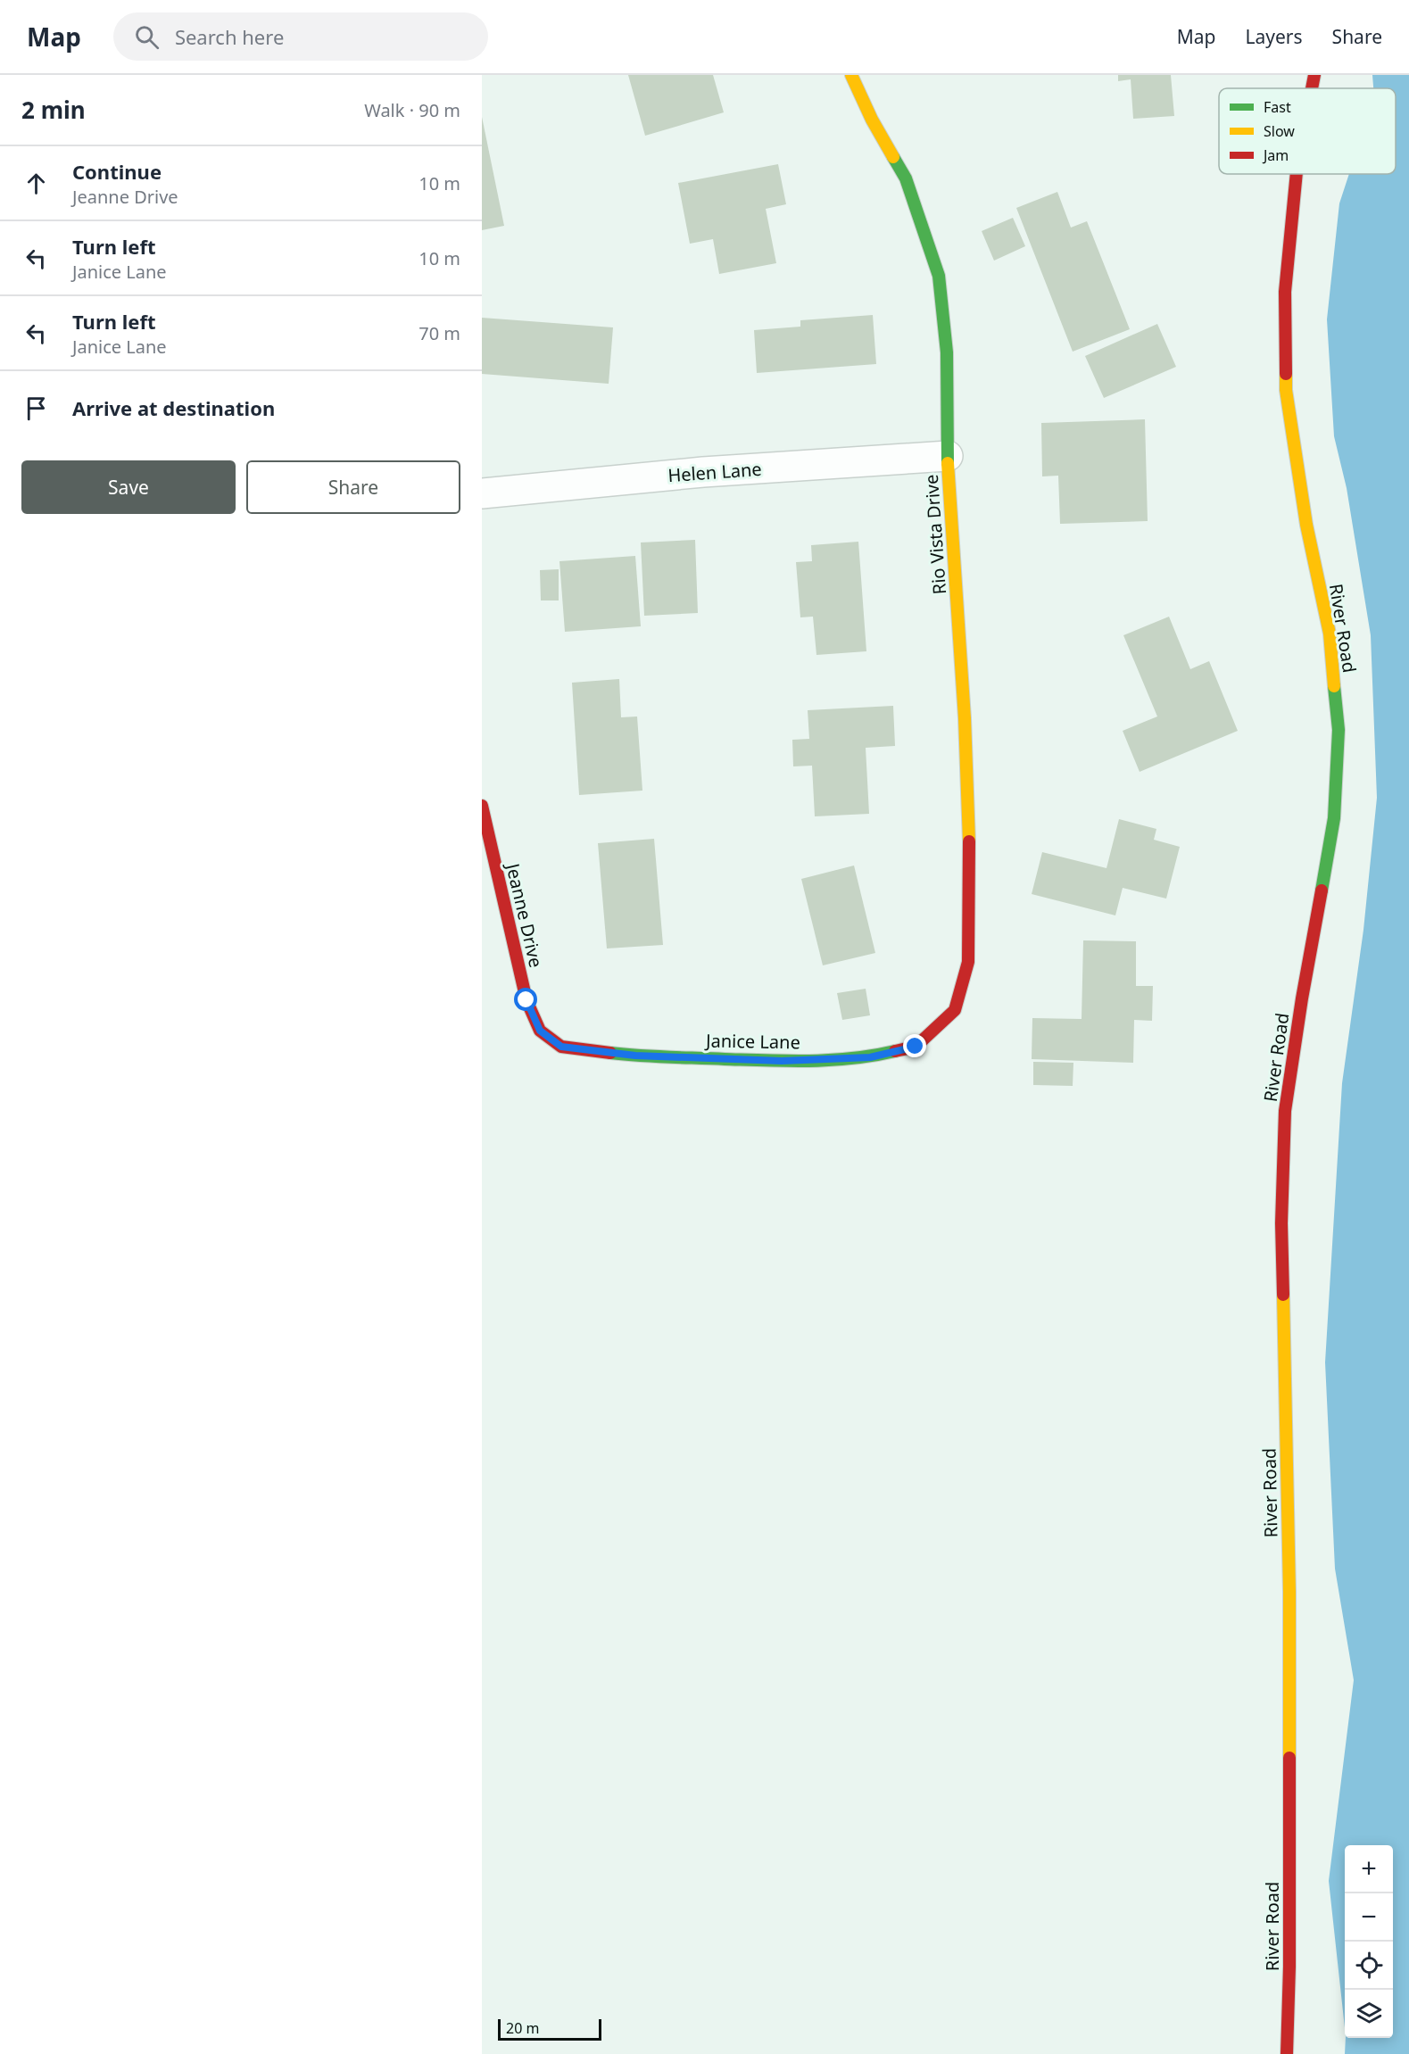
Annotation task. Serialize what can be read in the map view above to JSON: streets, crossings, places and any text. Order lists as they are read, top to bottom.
{
  "streets": {
    "street": [
      "Helen Lane",
      "Rio Vista Drive",
      "River Road",
      "Jeanne Drive",
      "Janice Lane"
    ]
  },
  "crossings": [
    ["Helen Lane", "Rio Vista Drive"],
    ["Rio Vista Drive", "Janice Lane"],
    ["Jeanne Drive", "Janice Lane"]
  ],
  "legend": ["Fast", "Slow", "Jam"],
  "scale_bar": "20 m",
  "page": {
    "header": "Map",
    "search": "Search here",
    "nav": ["Map", "Layers", "Share"],
    "heading": ["2 min", "Walk · 90 m"],
    "list": [
      ["Continue", "Jeanne Drive", "10 m"],
      ["Turn left", "Janice Lane", "10 m"],
      ["Turn left", "Janice Lane", "70 m"],
      "Arrive at destination"
    ],
    "buttons": ["Save", "Share"],
    "map_buttons": ["+", "−"],
    "scale": "20 m"
  }
}
